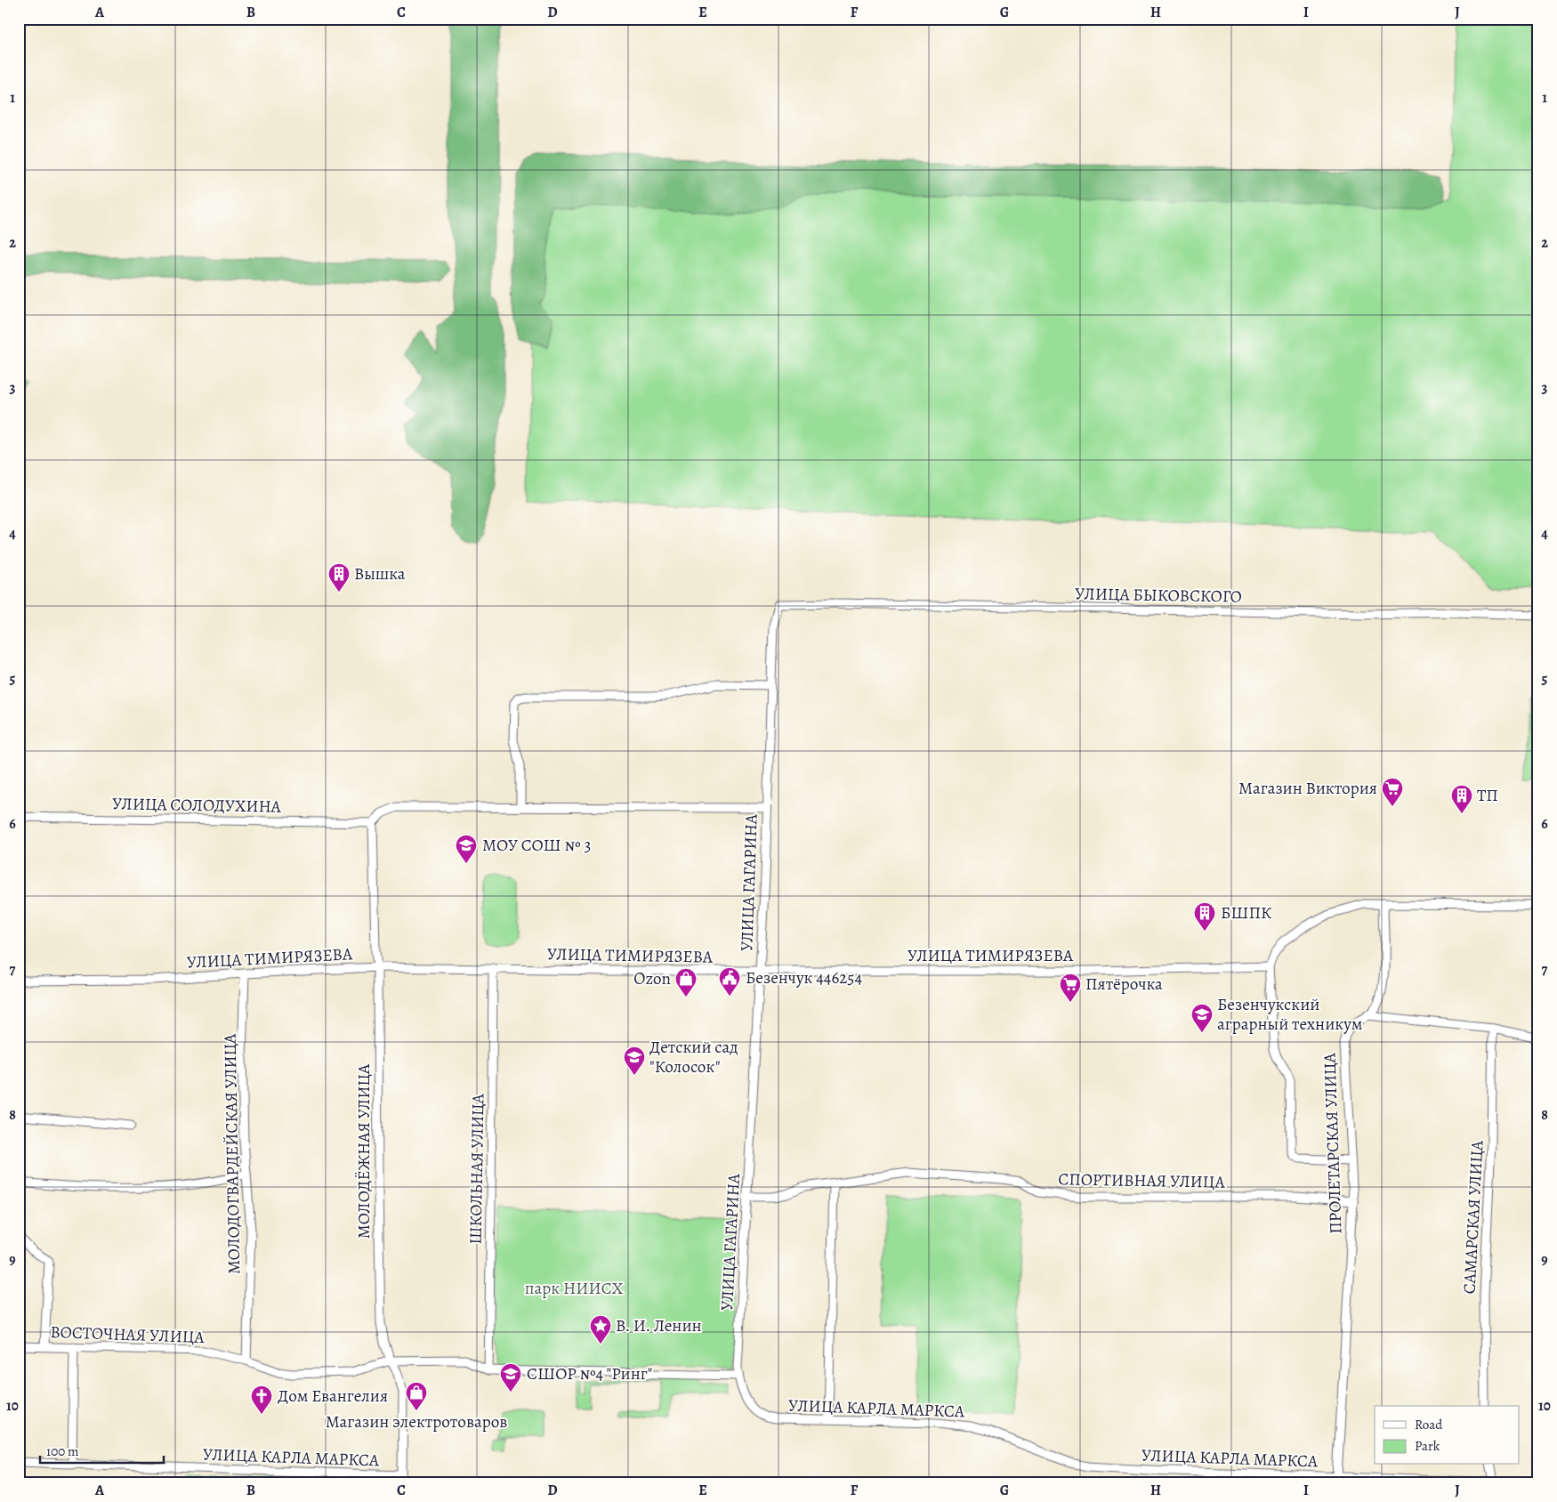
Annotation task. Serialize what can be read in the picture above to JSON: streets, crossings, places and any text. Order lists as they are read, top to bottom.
{
  "streets": {
    "street": [
      "УЛИЦА БЫКОВСКОГО",
      "УЛИЦА СОЛОДУХИНА",
      "УЛИЦА ГАГАРИНА",
      "УЛИЦА ТИМИРЯЗЕВА",
      "ПРОЛЕТАРСКАЯ УЛИЦА",
      "МОЛОДЁЖНАЯ УЛИЦА",
      "МОЛОДОГВАРДЕЙСКАЯ УЛИЦА",
      "ШКОЛЬНАЯ УЛИЦА",
      "СПОРТИВНАЯ УЛИЦА",
      "САМАРСКАЯ УЛИЦА",
      "ВОСТОЧНАЯ УЛИЦА",
      "УЛИЦА КАРЛА МАРКСА"
    ]
  },
  "crossings": [
    ["УЛИЦА БЫКОВСКОГО", "УЛИЦА ГАГАРИНА"],
    ["УЛИЦА СОЛОДУХИНА", "МОЛОДЁЖНАЯ УЛИЦА"],
    ["УЛИЦА ГАГАРИНА", "УЛИЦА ТИМИРЯЗЕВА"],
    ["УЛИЦА ГАГАРИНА", "СПОРТИВНАЯ УЛИЦА"],
    ["УЛИЦА ГАГАРИНА", "УЛИЦА КАРЛА МАРКСА"],
    ["УЛИЦА ТИМИРЯЗЕВА", "МОЛОДЁЖНАЯ УЛИЦА"],
    ["УЛИЦА ТИМИРЯЗЕВА", "МОЛОДОГВАРДЕЙСКАЯ УЛИЦА"],
    ["УЛИЦА ТИМИРЯЗЕВА", "ШКОЛЬНАЯ УЛИЦА"],
    ["ПРОЛЕТАРСКАЯ УЛИЦА", "СПОРТИВНАЯ УЛИЦА"],
    ["ПРОЛЕТАРСКАЯ УЛИЦА", "УЛИЦА КАРЛА МАРКСА"],
    ["МОЛОДЁЖНАЯ УЛИЦА", "ВОСТОЧНАЯ УЛИЦА"],
    ["МОЛОДЁЖНАЯ УЛИЦА", "УЛИЦА КАРЛА МАРКСА"],
    ["МОЛОДОГВАРДЕЙСКАЯ УЛИЦА", "ВОСТОЧНАЯ УЛИЦА"]
  ],
  "parks": ["парк НИИСХ"],
  "places": {
    "building": ["Вышка", "ТП", "БШПК"],
    "supermarket": ["Магазин Виктория", "Пятёрочка"],
    "school or university": [
      "МОУ СОШ № 3",
      "Безенчукский аграрный техникум",
      "Детский сад \"Колосок\"",
      "СШОР №4 \"Ринг\""
    ],
    "public building": ["Безенчук 446254"],
    "shop": ["Ozon", "Магазин электротоваров"],
    "place": ["В. И. Ленин"],
    "church": ["Дом Евангелия"]
  },
  "legend": ["Road", "Park"],
  "scale_bar": "100 m",
  "grid": {
    "columns": [
      "A",
      "B",
      "C",
      "D",
      "E",
      "F",
      "G",
      "H",
      "I",
      "J"
    ],
    "rows": [
      "1",
      "2",
      "3",
      "4",
      "5",
      "6",
      "7",
      "8",
      "9",
      "10"
    ]
  }
}
